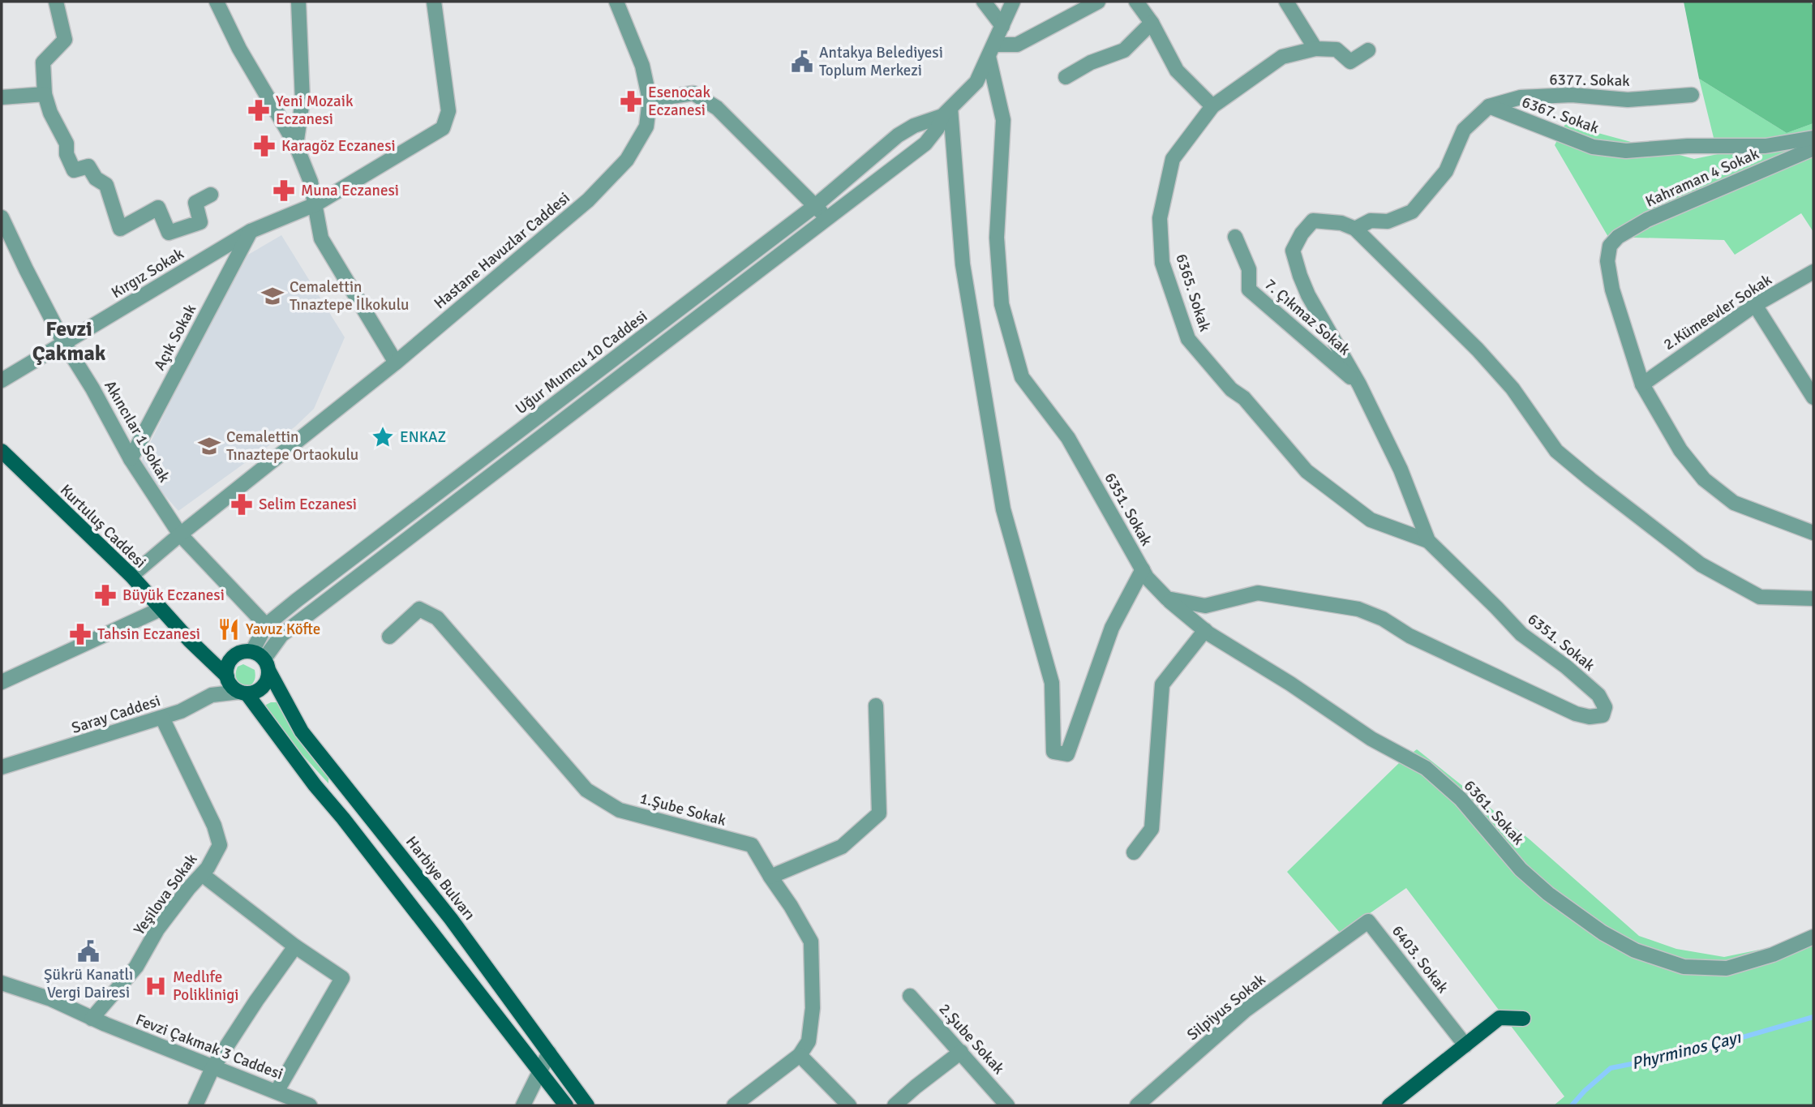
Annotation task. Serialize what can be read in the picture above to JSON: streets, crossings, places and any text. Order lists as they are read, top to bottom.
{
  "streets": {
    "main road": ["Uğur Mumcu 10 Caddesi", "Kurtuluş Caddesi", "Harbiye Bulvarı"],
    "street": [
      "6377. Sokak",
      "6367. Sokak",
      "Kahraman 4 Sokak",
      "Hastane Havuzlar Caddesi",
      "Kırgız Sokak",
      "6365. Sokak",
      "2.Kümeevler Sokak",
      "7. Çıkmaz Sokak",
      "Açık Sokak",
      "Akıncılar 1 Sokak",
      "6351. Sokak",
      "Saray Caddesi",
      "1.Şube Sokak",
      "6361. Sokak",
      "Yeşilova Sokak",
      "6403. Sokak",
      "Silpiyus Sokak",
      "2.Şube Sokak",
      "Fevzi Çakmak 3 Caddesi"
    ]
  },
  "crossings": [
    ["6377. Sokak", "6367. Sokak"],
    ["Kahraman 4 Sokak", "2.Kümeevler Sokak"],
    ["Hastane Havuzlar Caddesi", "Akıncılar 1 Sokak"],
    ["Hastane Havuzlar Caddesi", "Kurtuluş Caddesi"],
    ["Kırgız Sokak", "Açık Sokak"],
    ["Kırgız Sokak", "Akıncılar 1 Sokak"],
    ["6365. Sokak", "6351. Sokak"],
    ["7. Çıkmaz Sokak", "6351. Sokak"],
    ["Açık Sokak", "Akıncılar 1 Sokak"],
    ["Uğur Mumcu 10 Caddesi", "Akıncılar 1 Sokak"],
    ["Uğur Mumcu 10 Caddesi", "6351. Sokak"],
    ["Uğur Mumcu 10 Caddesi", "Kurtuluş Caddesi"],
    ["Uğur Mumcu 10 Caddesi", "Saray Caddesi"],
    ["Uğur Mumcu 10 Caddesi", "Harbiye Bulvarı"],
    ["6351. Sokak", "6361. Sokak"],
    ["Kurtuluş Caddesi", "Saray Caddesi"],
    ["Kurtuluş Caddesi", "Harbiye Bulvarı"],
    ["Saray Caddesi", "Harbiye Bulvarı"],
    ["Saray Caddesi", "Yeşilova Sokak"],
    ["Yeşilova Sokak", "Fevzi Çakmak 3 Caddesi"],
    ["6403. Sokak", "Silpiyus Sokak"]
  ],
  "districts": ["Fevzi Çakmak"],
  "water": ["Phyrminos Çayı"],
  "places": {
    "public building": ["Antakya Belediyesi Toplum Merkezi", "Şükrü Kanatlı Vergi Dairesi"],
    "pharmacy": [
      "Esenocak Eczanesi",
      "Yeni Mozaik Eczanesi",
      "Karagöz Eczanesi",
      "Muna Eczanesi",
      "Selim Eczanesi",
      "Büyük Eczanesi",
      "Tahsin Eczanesi"
    ],
    "school or university": ["Cemalettin Tınaztepe İlkokulu", "Cemalettin Tınaztepe Ortaokulu"],
    "place": ["ENKAZ"],
    "restaurant": ["Yavuz Köfte"],
    "hospital": ["Medlıfe Poliklinigi"]
  }
}
